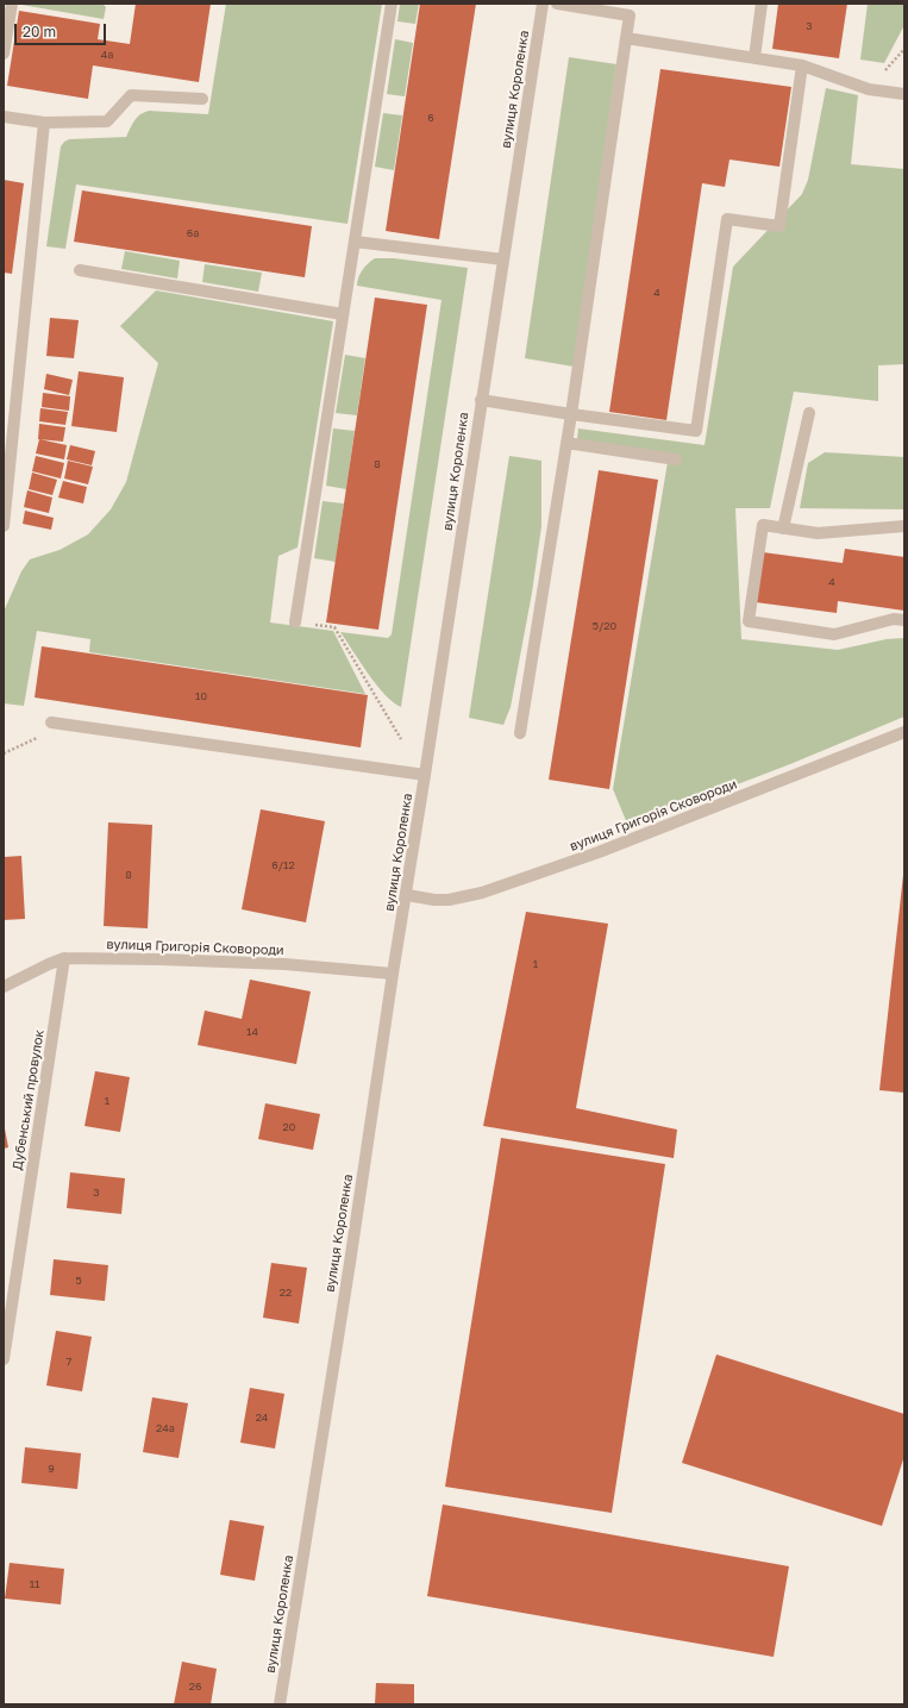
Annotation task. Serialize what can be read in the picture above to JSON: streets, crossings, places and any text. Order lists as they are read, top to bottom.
{
  "streets": {
    "street": ["вулиця Короленка", "вулиця Григорія Сковороди", "Дубенський провулок"]
  },
  "crossings": [
    ["вулиця Короленка", "вулиця Григорія Сковороди"],
    ["вулиця Григорія Сковороди", "Дубенський провулок"]
  ],
  "house_numbers": [
    "3",
    "4а",
    "6",
    "6а",
    "4",
    "8",
    "4",
    "5/20",
    "10",
    "6/12",
    "8",
    "1",
    "14",
    "1",
    "20",
    "3",
    "5",
    "22",
    "7",
    "24",
    "24а",
    "9",
    "11",
    "26"
  ],
  "scale_bar": "20 m"
}
